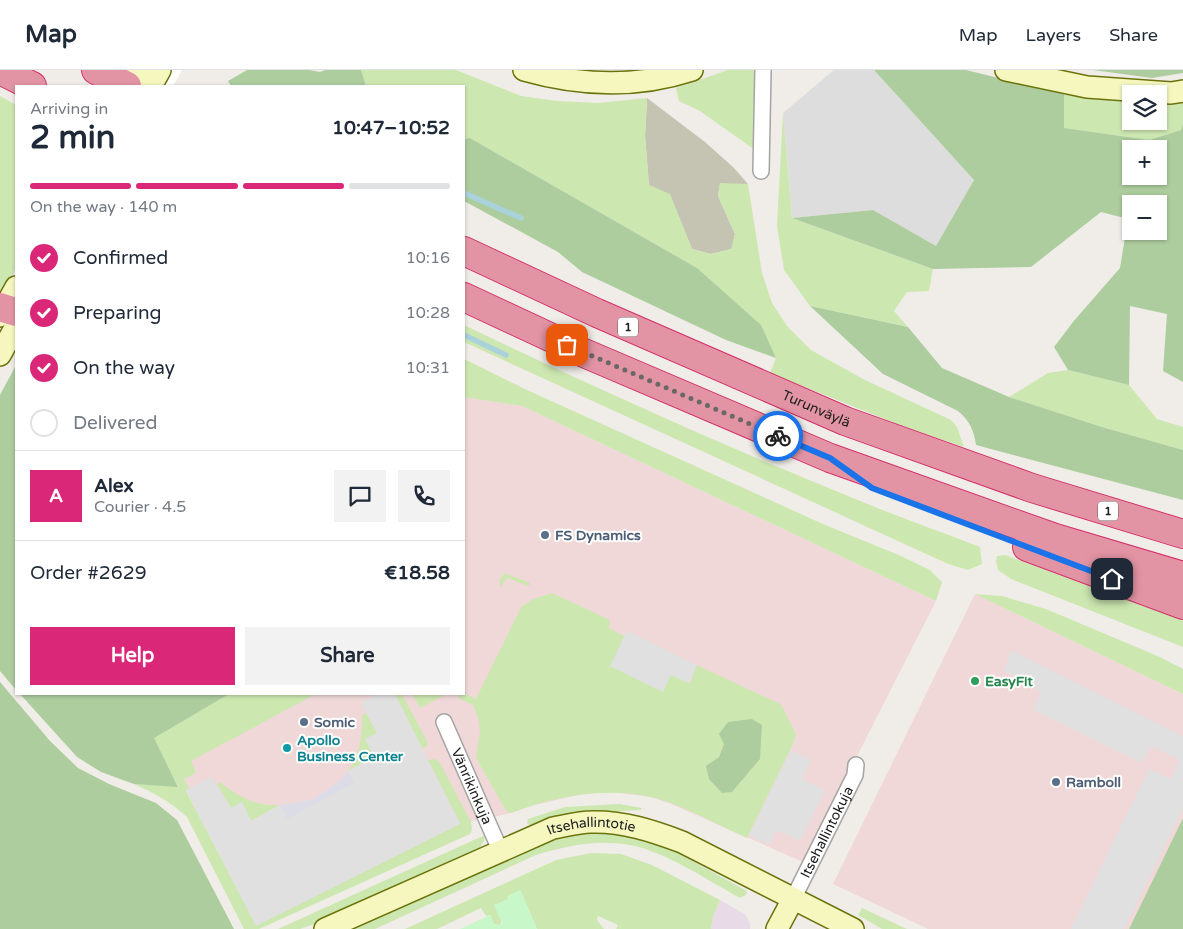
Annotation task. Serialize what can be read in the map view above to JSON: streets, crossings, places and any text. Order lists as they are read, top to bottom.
{
  "streets": {
    "highway": ["1", "Turunväylä"],
    "main road": ["Itsehallintotie"],
    "street": ["Vänrikinkuja", "Itsehallintokuja"]
  },
  "crossings": [
    ["Vänrikinkuja", "Itsehallintotie"],
    ["Itsehallintotie", "Itsehallintokuja"]
  ],
  "places": [
    "FS Dynamics",
    "EasyFit",
    "Somic",
    "Apollo Business Center",
    "Ramboll"
  ],
  "page": {
    "header": "Map",
    "nav": ["Map", "Layers", "Share"],
    "map_buttons": ["+", "−"],
    "heading": ["2 min", "Arriving in", "10:47–10:52"],
    "panel": [
      "Alex",
      "Courier · 4.5",
      "Order #2629",
      "€18.58"
    ],
    "bar": "On the way · 140 m",
    "list": [
      ["Confirmed", "10:16"],
      ["Preparing", "10:28"],
      ["On the way", "10:31"],
      "Delivered"
    ],
    "round": "A",
    "buttons": ["Help", "Share"]
  }
}
